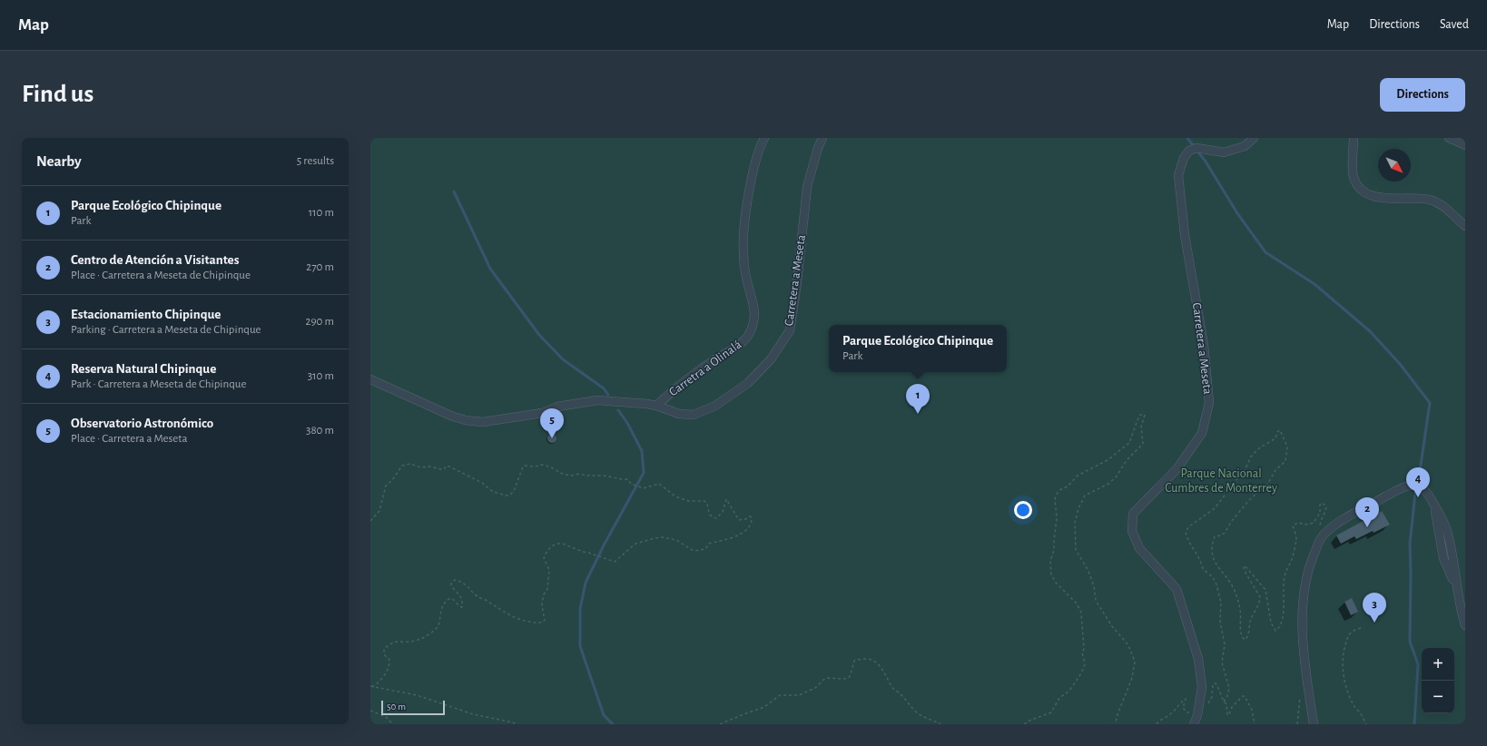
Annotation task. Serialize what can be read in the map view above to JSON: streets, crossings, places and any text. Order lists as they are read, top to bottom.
{
  "streets": {
    "street": ["Carretera a Meseta", "Carretra a Olinalá"]
  },
  "crossings": [
    ["Carretera a Meseta", "Carretra a Olinalá"]
  ],
  "parks": ["Parque Nacional Cumbres de Monterrey"],
  "scale_bar": "50 m",
  "north": "bottom right",
  "page": {
    "header": "Map",
    "nav": ["Map", "Directions", "Saved"],
    "buttons": "Directions",
    "title": "Find us",
    "heading": ["Nearby", "5 results"],
    "list": [
      {
        "mark": "1",
        "name": "Parque Ecológico Chipinque",
        "note": "Park",
        "value": "110 m"
      },
      {
        "mark": "2",
        "name": "Centro de Atención a Visitantes",
        "note": "Place · Carretera a Meseta de Chipinque",
        "value": "270 m"
      },
      {
        "mark": "3",
        "name": "Estacionamiento Chipinque",
        "note": "Parking · Carretera a Meseta de Chipinque",
        "value": "290 m"
      },
      {
        "mark": "4",
        "name": "Reserva Natural Chipinque",
        "note": "Park · Carretera a Meseta de Chipinque",
        "value": "310 m"
      },
      {
        "mark": "5",
        "name": "Observatorio Astronómico",
        "note": "Place · Carretera a Meseta",
        "value": "380 m"
      }
    ],
    "popup": ["Parque Ecológico Chipinque", "Park"],
    "pins": [
      "1",
      "5",
      "4",
      "2",
      "3"
    ],
    "map_buttons": ["+", "−"],
    "scale": "50 m"
  }
}
